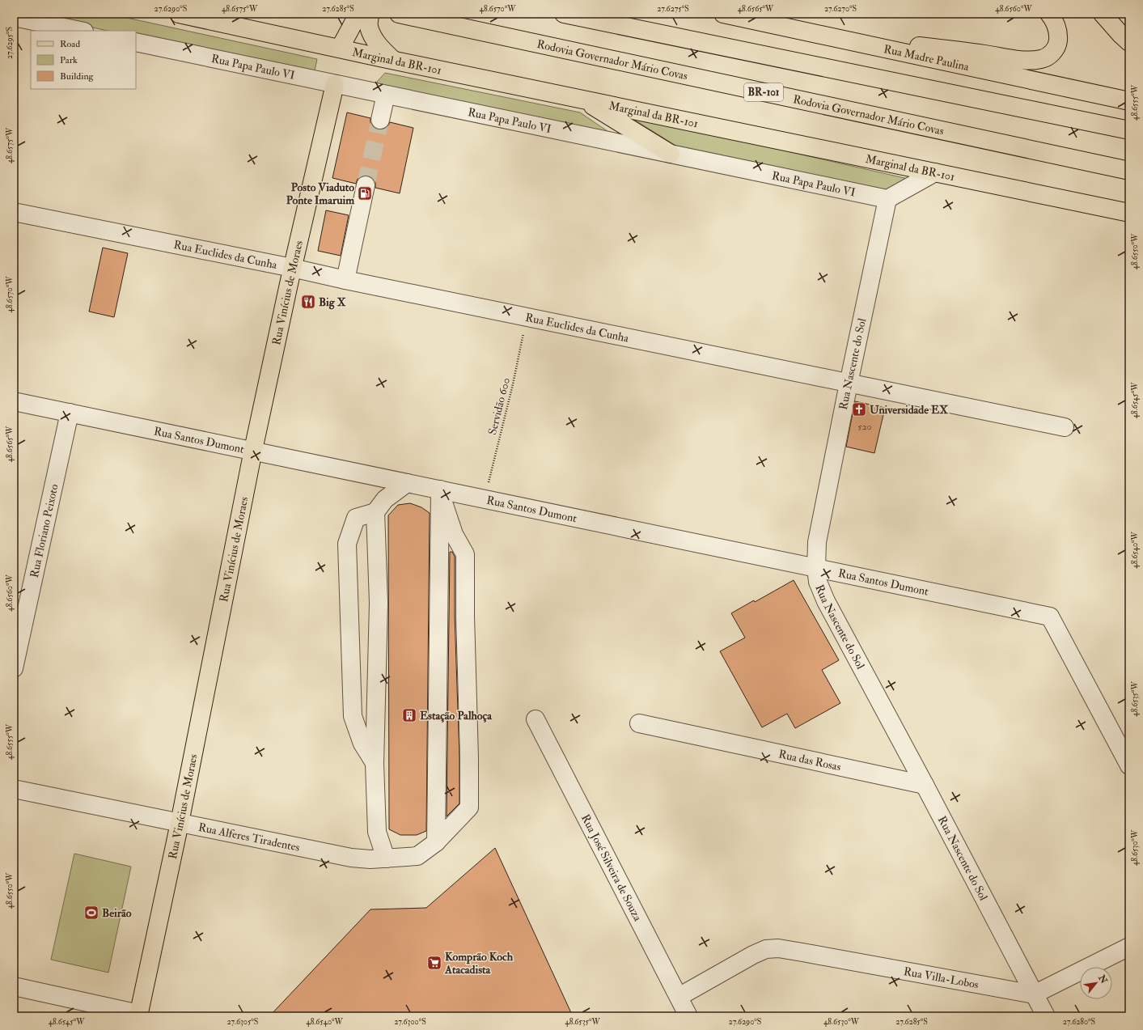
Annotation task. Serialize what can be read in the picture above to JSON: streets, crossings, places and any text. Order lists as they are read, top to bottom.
{
  "streets": {
    "main road": [
      "Rua Madre Paulina",
      "Rodovia Governador Mário Covas",
      "Marginal da BR-101",
      "BR-101",
      "Rua Vinícius de Moraes"
    ],
    "street": [
      "Rua Papa Paulo VI",
      "Rua Euclides da Cunha",
      "Rua Nascente do Sol",
      "Rua Santos Dumont",
      "Rua Floriano Peixoto",
      "Rua das Rosas",
      "Rua Alferes Tiradentes",
      "Rua José Silveira de Souza",
      "Rua Villa-Lobos"
    ],
    "path": ["Servidão 600"]
  },
  "crossings": [
    ["Rua Papa Paulo VI", "Rua Vinícius de Moraes"],
    ["Rua Papa Paulo VI", "Rua Nascente do Sol"],
    ["Rua Euclides da Cunha", "Rua Vinícius de Moraes"],
    ["Rua Euclides da Cunha", "Rua Nascente do Sol"],
    ["Rua Euclides da Cunha", "Servidão 600"],
    ["Rua Vinícius de Moraes", "Rua Santos Dumont"],
    ["Rua Vinícius de Moraes", "Rua Alferes Tiradentes"],
    ["Rua Nascente do Sol", "Rua Santos Dumont"],
    ["Rua Nascente do Sol", "Rua das Rosas"],
    ["Rua Nascente do Sol", "Rua Villa-Lobos"],
    ["Servidão 600", "Rua Santos Dumont"],
    ["Rua Santos Dumont", "Rua Floriano Peixoto"],
    ["Rua Santos Dumont", "Rua Alferes Tiradentes"],
    ["Rua José Silveira de Souza", "Rua Villa-Lobos"]
  ],
  "places": {
    "fuel station": ["Posto Viaduto Ponte Imaruim"],
    "restaurant": ["Big X"],
    "church": ["Universidade EX"],
    "building": ["Estação Palhoça"],
    "sports": ["Beirão"],
    "supermarket": ["Komprão Koch Atacadista"]
  },
  "house_numbers": ["520"],
  "legend": ["Road", "Park", "Building"],
  "north": "top right",
  "coordinates": [
    "27.6290°S",
    "48.6575°W",
    "27.6285°S",
    "48.6570°W",
    "27.6275°S",
    "48.6565°W",
    "27.6270°S",
    "48.6560°W",
    "27.6295°S",
    "48.6555°W",
    "48.6550°W",
    "48.6545°W",
    "48.6540°W",
    "48.6535°W",
    "48.6530°W",
    "27.6305°S",
    "27.6300°S",
    "27.6280°S"
  ]
}
